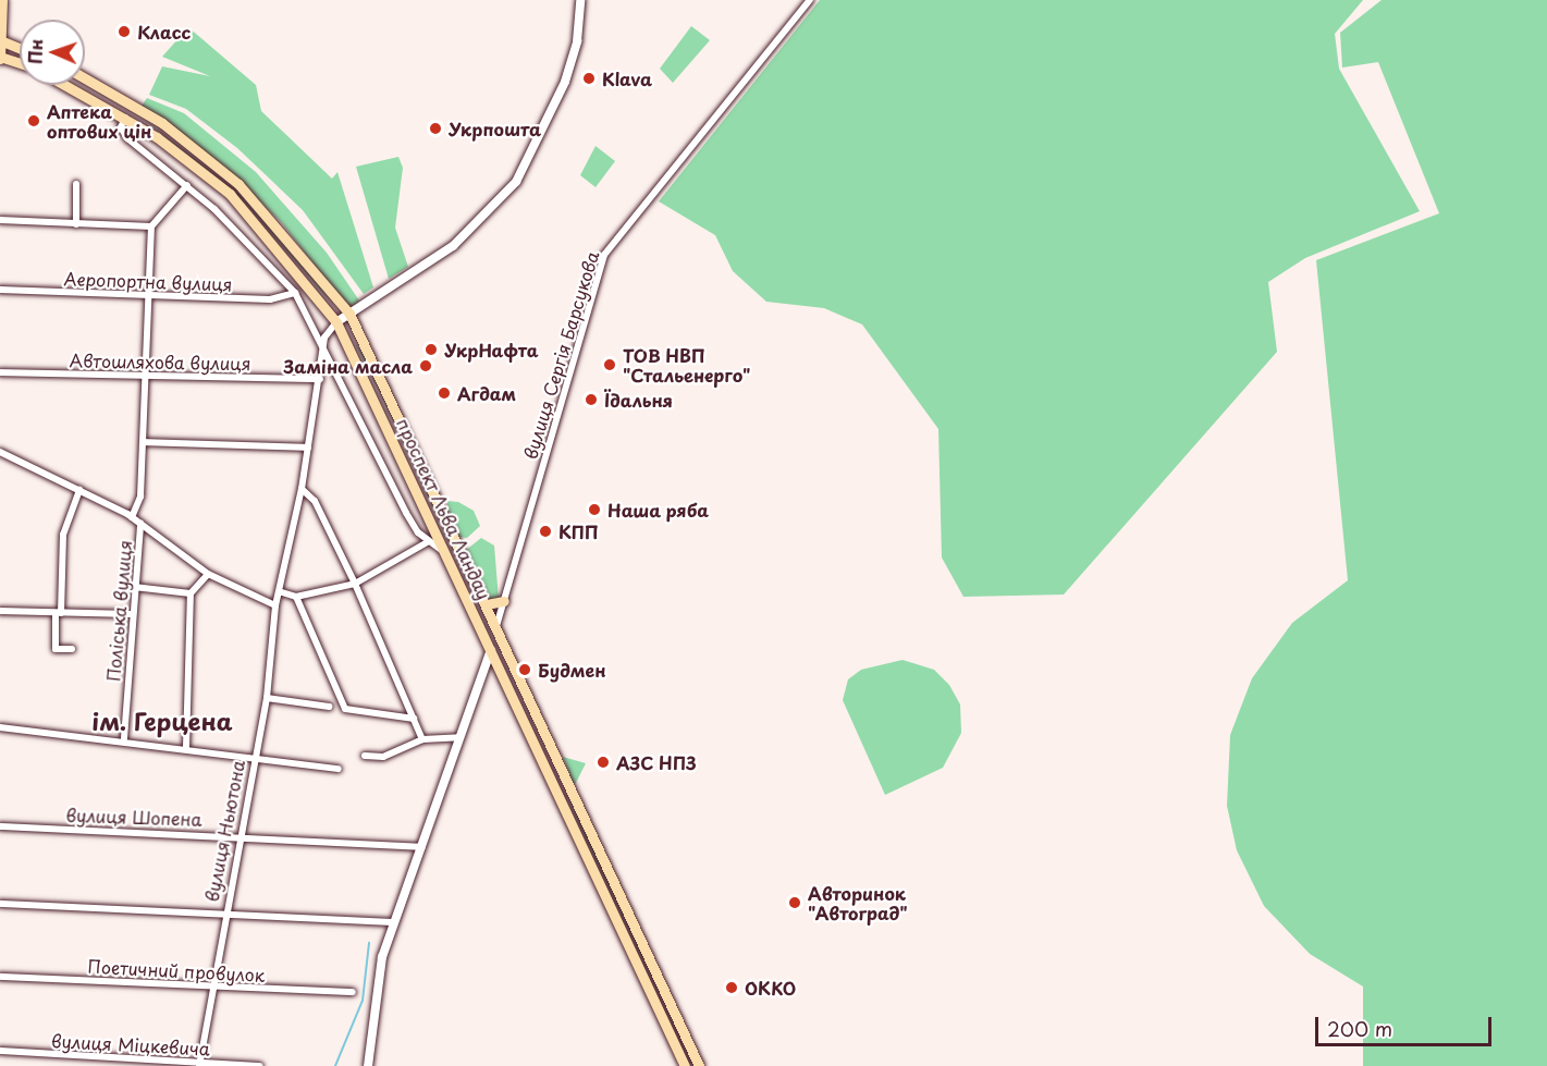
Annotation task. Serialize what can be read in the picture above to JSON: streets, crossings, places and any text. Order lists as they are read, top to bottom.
{
  "streets": {
    "main road": ["проспект Льва Ландау"],
    "street": [
      "Аеропортна вулиця",
      "вулиця Сергія Барсукова",
      "Автошляхова вулиця",
      "Поліська вулиця",
      "вулиця Шопена",
      "вулиця Ньютона",
      "Поетичний провулок",
      "вулиця Міцкевича"
    ]
  },
  "crossings": [
    ["Аеропортна вулиця", "Поліська вулиця"],
    ["вулиця Сергія Барсукова", "проспект Льва Ландау"],
    ["Автошляхова вулиця", "Поліська вулиця"],
    ["Автошляхова вулиця", "вулиця Ньютона"],
    ["вулиця Шопена", "вулиця Ньютона"],
    ["вулиця Ньютона", "Поетичний провулок"],
    ["вулиця Ньютона", "вулиця Міцкевича"]
  ],
  "districts": ["ім. Герцена"],
  "places": [
    "Класс",
    "Klava",
    "Аптека оптових цін",
    "Укрпошта",
    "УкрНафта",
    "ТОВ НВП \"Стальенерго\"",
    "Заміна масла",
    "Агдам",
    "Їдальня",
    "Наша ряба",
    "КПП",
    "Будмен",
    "АЗС НПЗ",
    "Авторинок \"Автоград\"",
    "ОККО"
  ],
  "scale_bar": "200 m",
  "north": "left"
}
